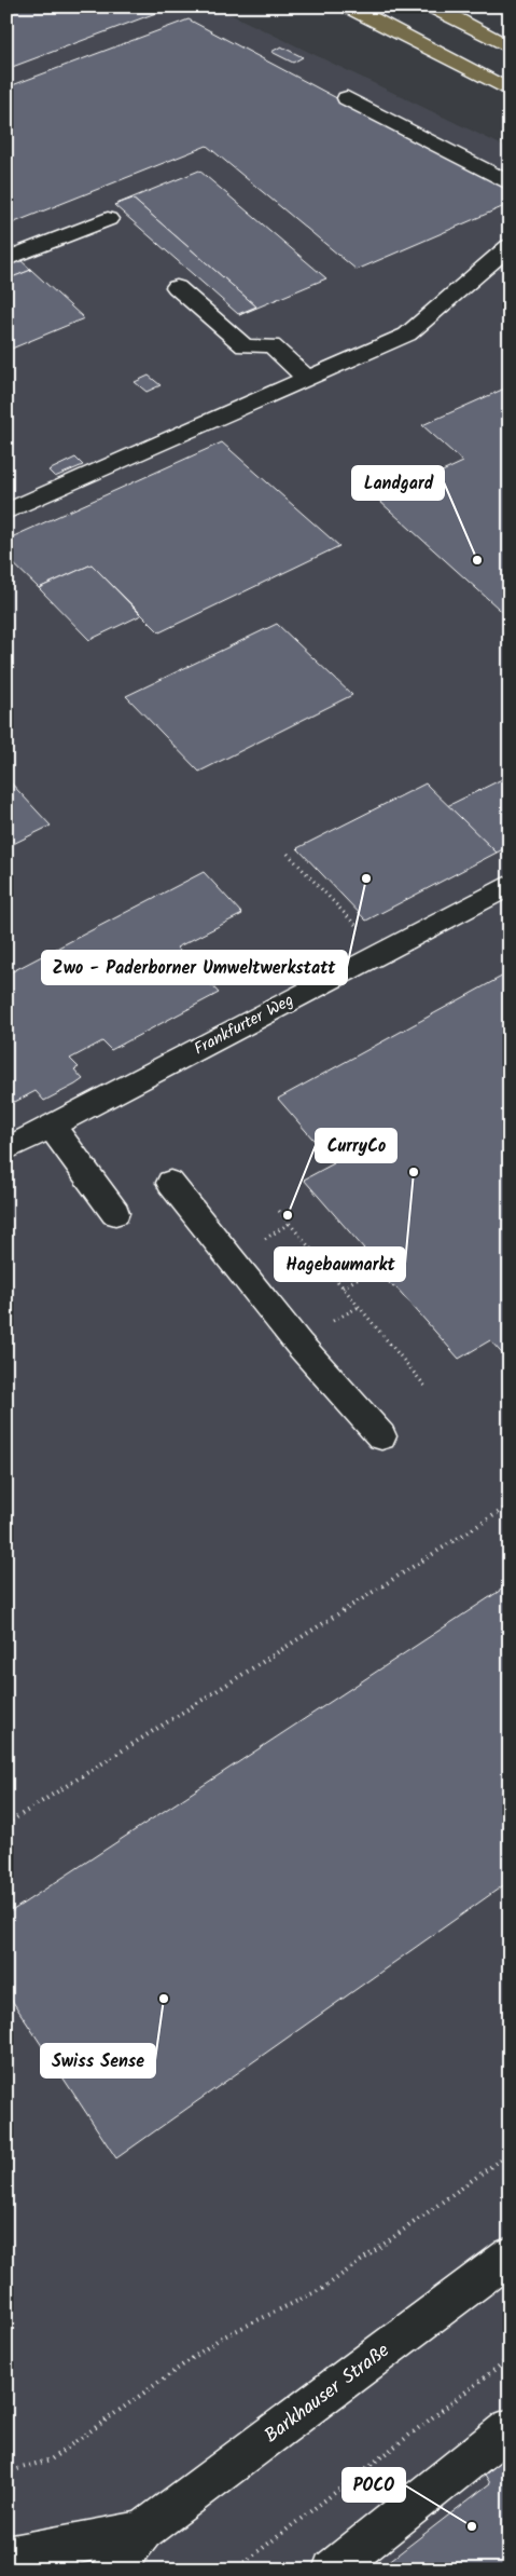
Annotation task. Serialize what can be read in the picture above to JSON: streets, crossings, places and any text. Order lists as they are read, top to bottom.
{
  "streets": {
    "street": ["Frankfurter Weg", "Barkhauser Straße"]
  },
  "places": [
    "Landgard",
    "Zwo - Paderborner Umweltwerkstatt",
    "Hagebaumarkt",
    "CurryCo",
    "Swiss Sense",
    "POCO"
  ]
}
